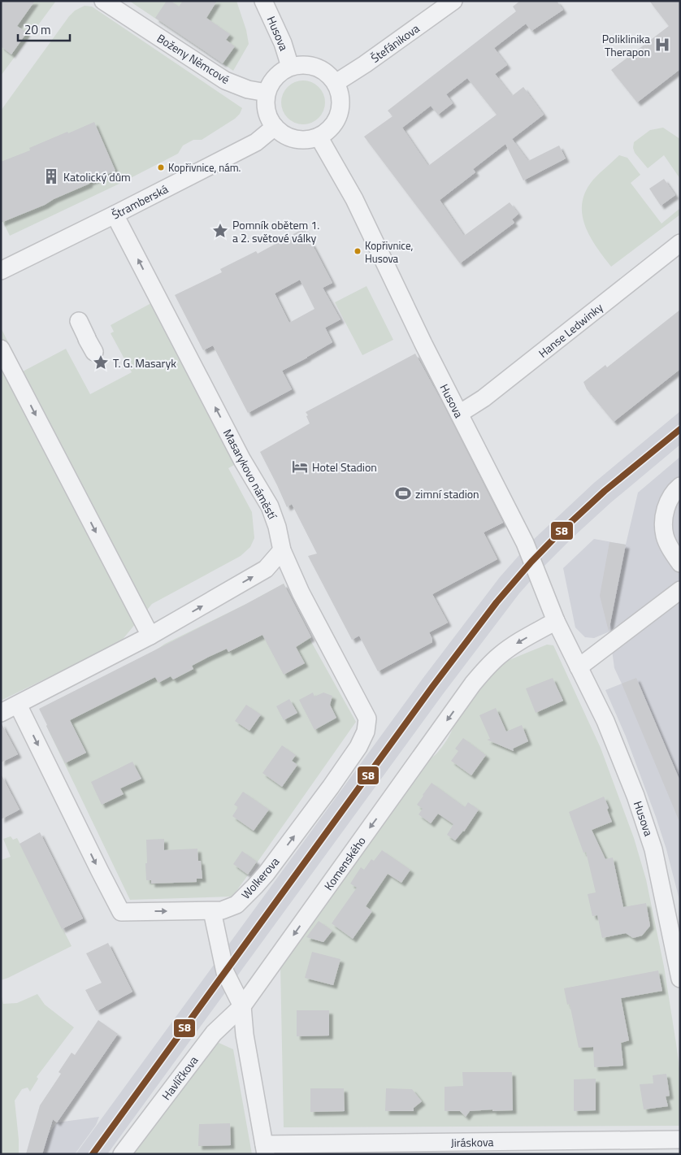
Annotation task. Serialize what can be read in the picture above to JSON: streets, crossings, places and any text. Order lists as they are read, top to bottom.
{
  "streets": {
    "street": [
      "Husova",
      "Štefánikova",
      "Boženy Němcové",
      "Štramberská",
      "Hanse Ledwinky",
      "Masarykovo náměstí",
      "Komenského",
      "Wolkerova",
      "Havlíčkova",
      "Jiráskova"
    ]
  },
  "crossings": [
    ["Husova", "Štefánikova"],
    ["Husova", "Boženy Němcové"],
    ["Husova", "Štramberská"],
    ["Husova", "Hanse Ledwinky"],
    ["Husova", "Komenského"],
    ["Štefánikova", "Boženy Němcové"],
    ["Štefánikova", "Štramberská"],
    ["Boženy Němcové", "Štramberská"],
    ["Štramberská", "Masarykovo náměstí"],
    ["Masarykovo náměstí", "Wolkerova"],
    ["Komenského", "Havlíčkova"]
  ],
  "one_way": ["Masarykovo náměstí", "Komenského"],
  "places": {
    "hospital": ["Poliklinika Therapon"],
    "other": ["Kopřivnice, nám.", "Kopřivnice, Husova"],
    "building": ["Katolický dům"],
    "place": ["Pomník obětem 1. a 2. světové války", "T. G. Masaryk"],
    "hotel": ["Hotel Stadion"],
    "sports": ["zimní stadion"]
  },
  "lines": ["transit line S8"],
  "scale_bar": "20 m"
}
